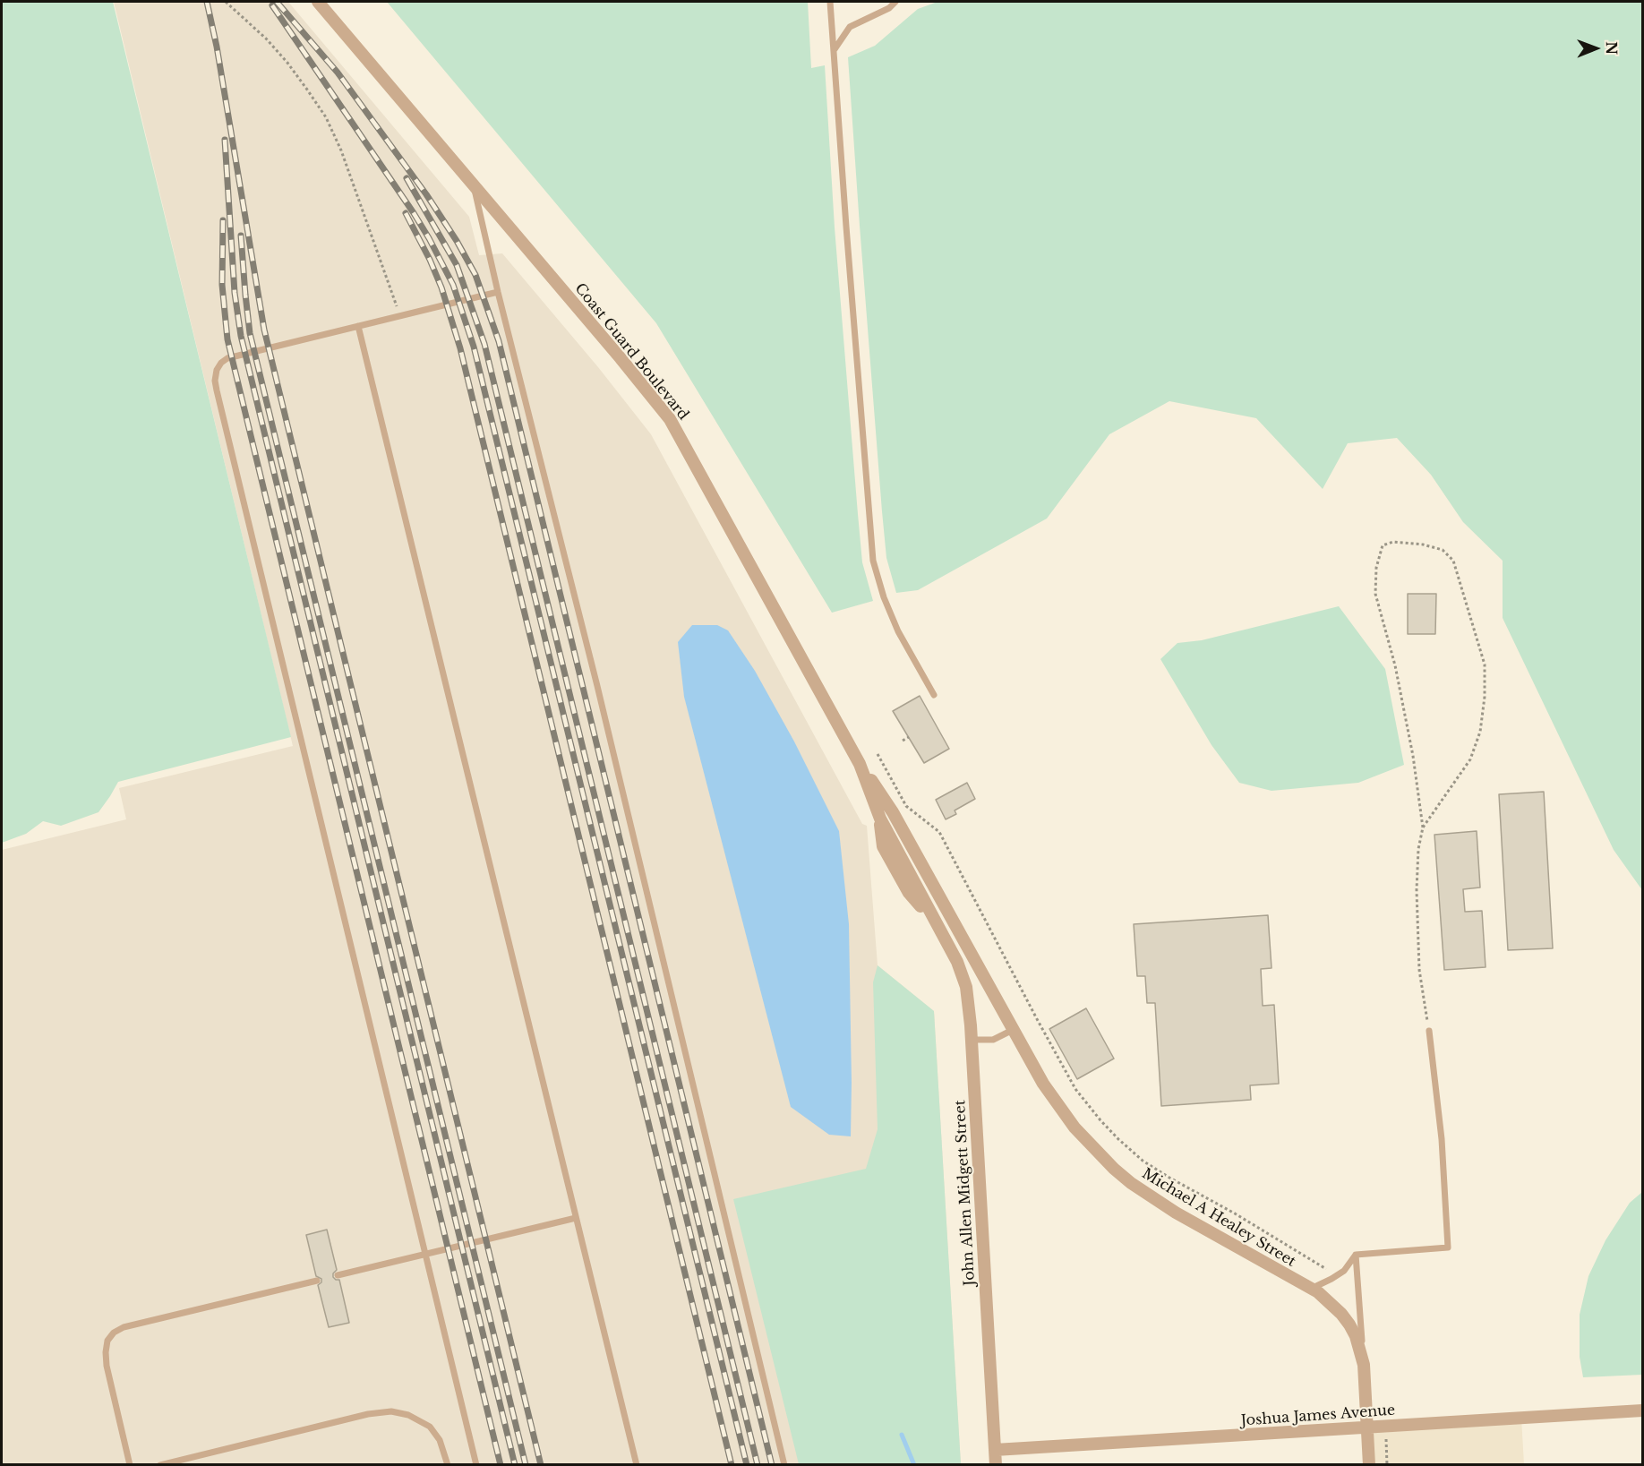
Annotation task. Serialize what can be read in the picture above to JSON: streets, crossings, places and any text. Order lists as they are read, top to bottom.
{
  "streets": {
    "street": [
      "Coast Guard Boulevard",
      "John Allen Midgett Street",
      "Michael A Healey Street",
      "Joshua James Avenue"
    ]
  },
  "crossings": [
    ["Coast Guard Boulevard", "John Allen Midgett Street"],
    ["Coast Guard Boulevard", "Michael A Healey Street"],
    ["John Allen Midgett Street", "Joshua James Avenue"],
    ["Michael A Healey Street", "Joshua James Avenue"]
  ],
  "north": "right"
}
